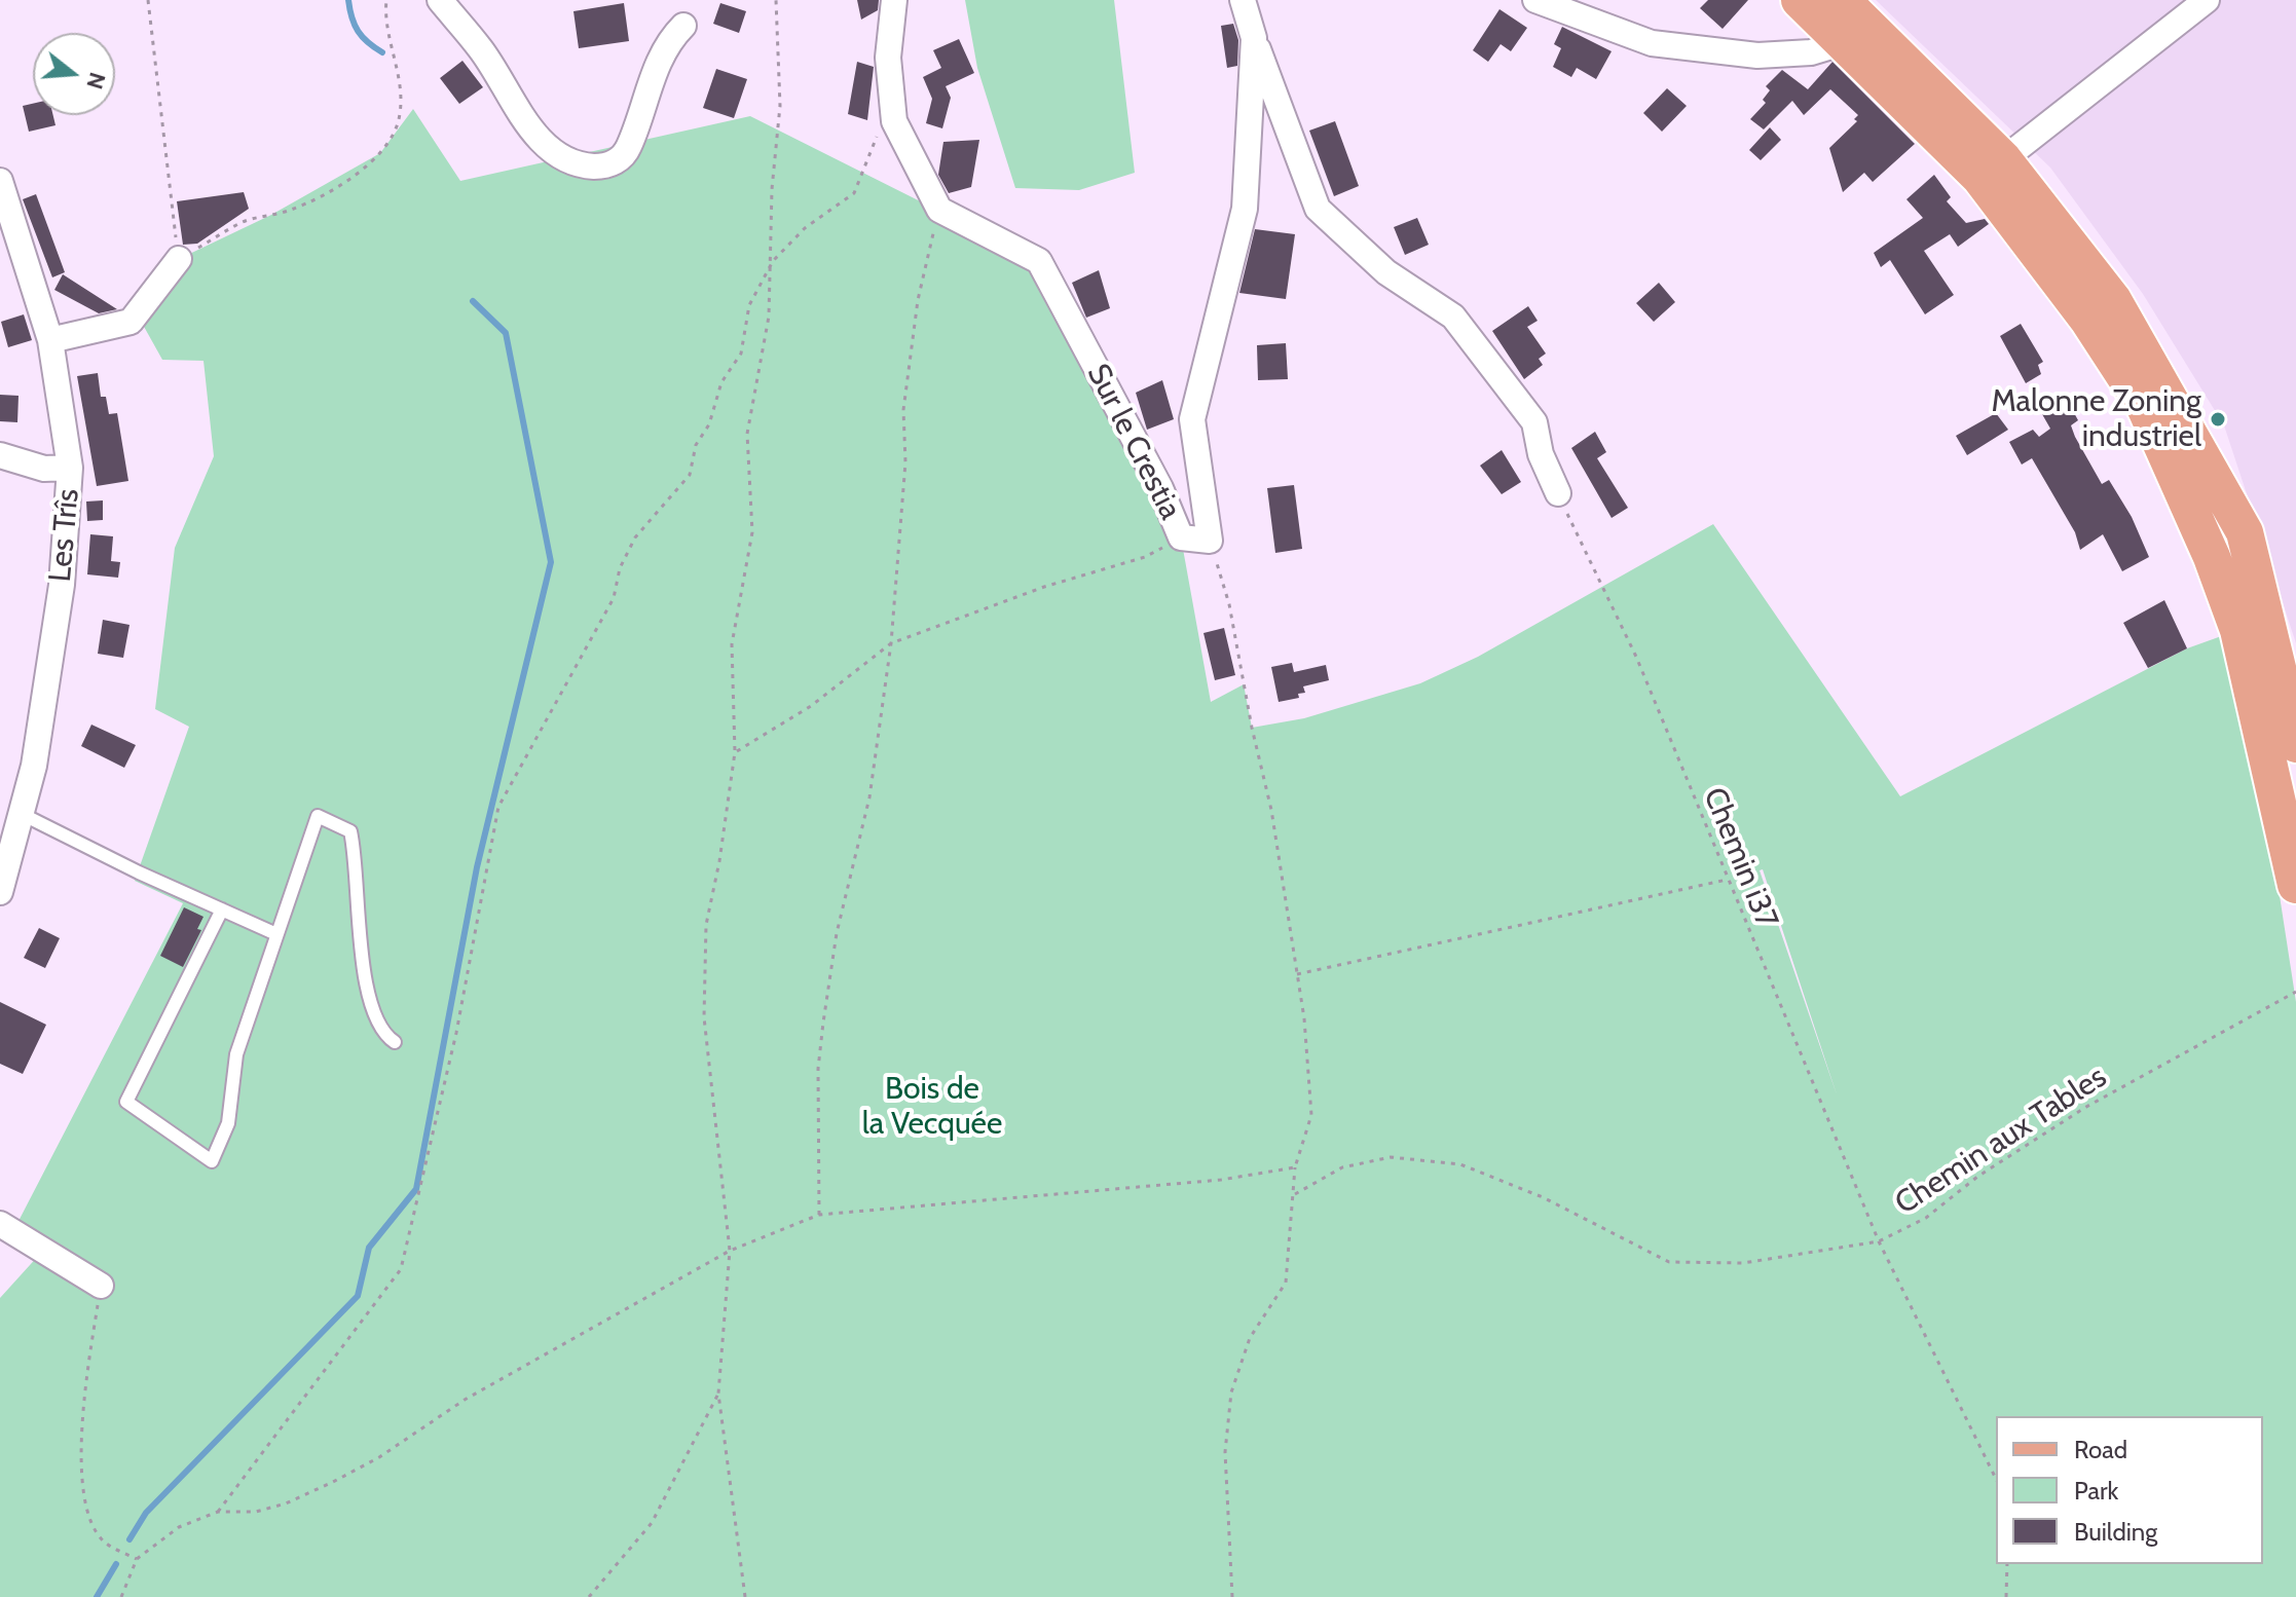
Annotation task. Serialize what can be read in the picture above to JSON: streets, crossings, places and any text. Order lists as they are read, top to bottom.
{
  "streets": {
    "street": ["Sur le Crestia", "Les Trîs"],
    "path": ["Chemin i37", "Chemin aux Tables"]
  },
  "crossings": [
    ["Chemin i37", "Chemin aux Tables"]
  ],
  "parks": ["Bois de la Vecquée"],
  "places": ["Malonne Zoning industriel"],
  "legend": ["Road", "Park", "Building"],
  "north": "right"
}
